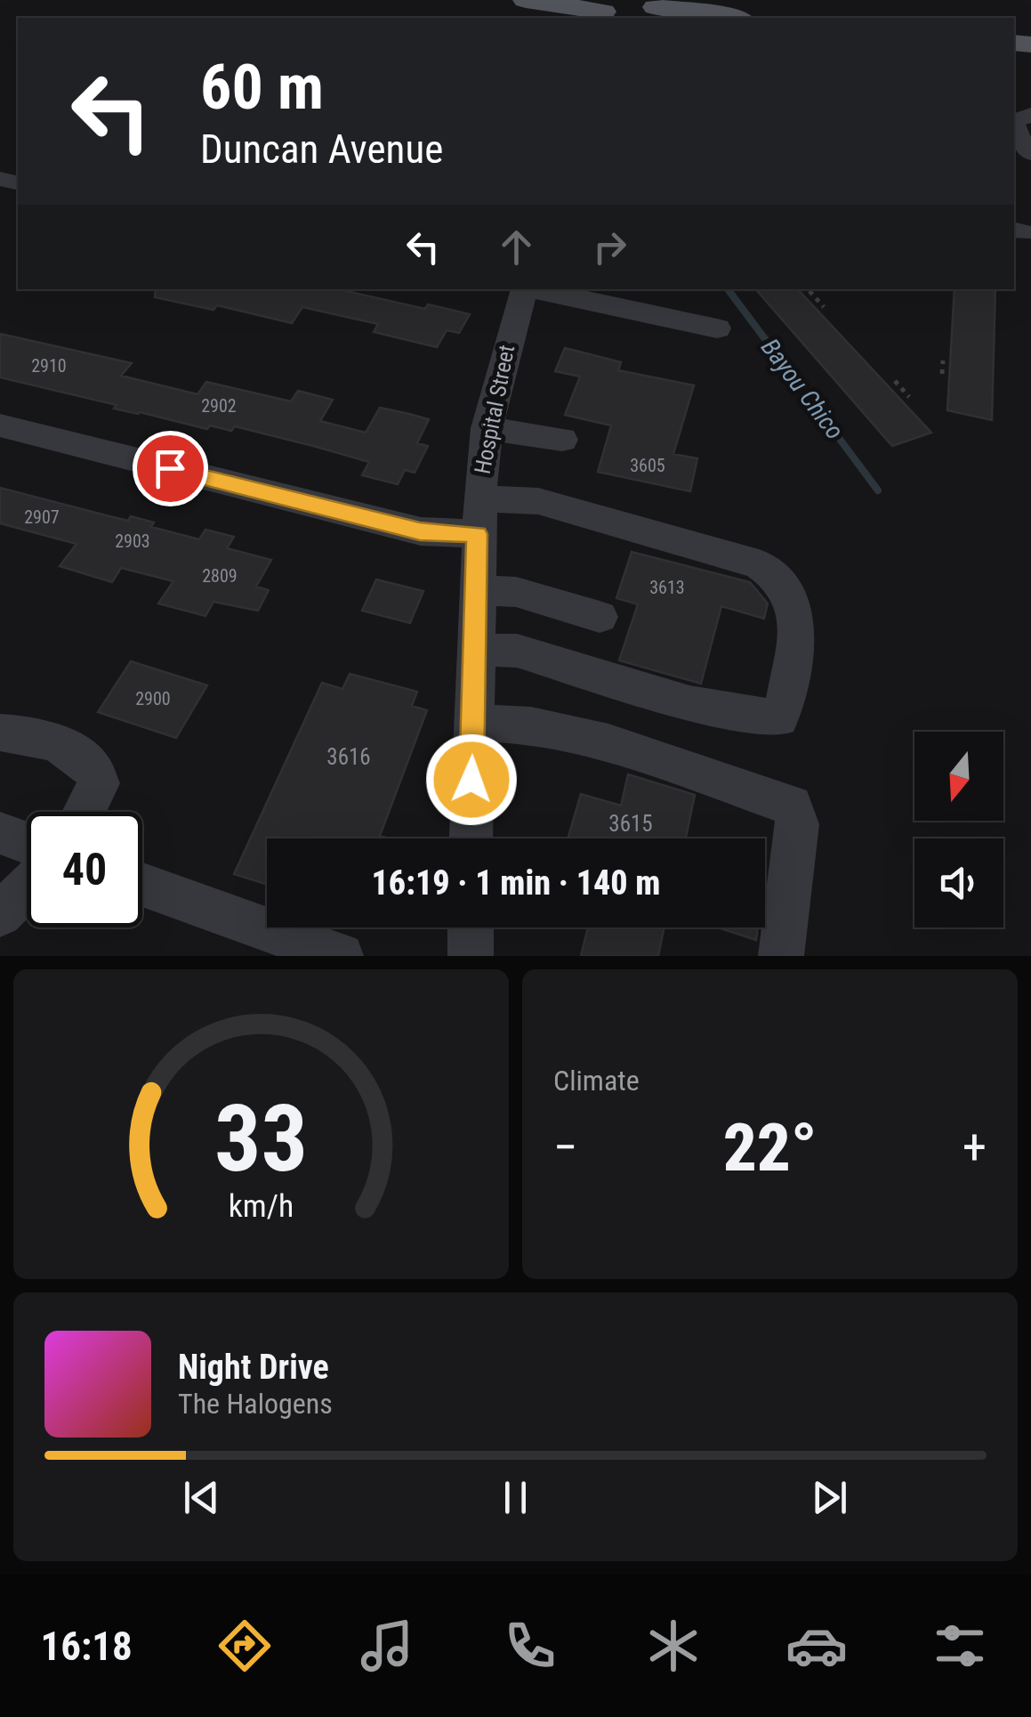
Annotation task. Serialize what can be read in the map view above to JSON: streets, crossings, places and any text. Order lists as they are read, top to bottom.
{
  "streets": {
    "street": ["Hospital Street"]
  },
  "water": ["Bayou Chico"],
  "house_numbers": [
    "2910",
    "2902",
    "3605",
    "2907",
    "2903",
    "2809",
    "3613",
    "2900",
    "3616",
    "3615"
  ],
  "north": "bottom",
  "page": {
    "turn": ["60 m", "Duncan Avenue"],
    "limit": "40",
    "trip": "16:19 · 1 min · 140 m",
    "tile": "Climate",
    "heat": ["−", "22°", "+"],
    "song": ["Night Drive", "The Halogens"],
    "tabs": "16:18",
    "gauge": ["33", "km/h"]
  }
}
